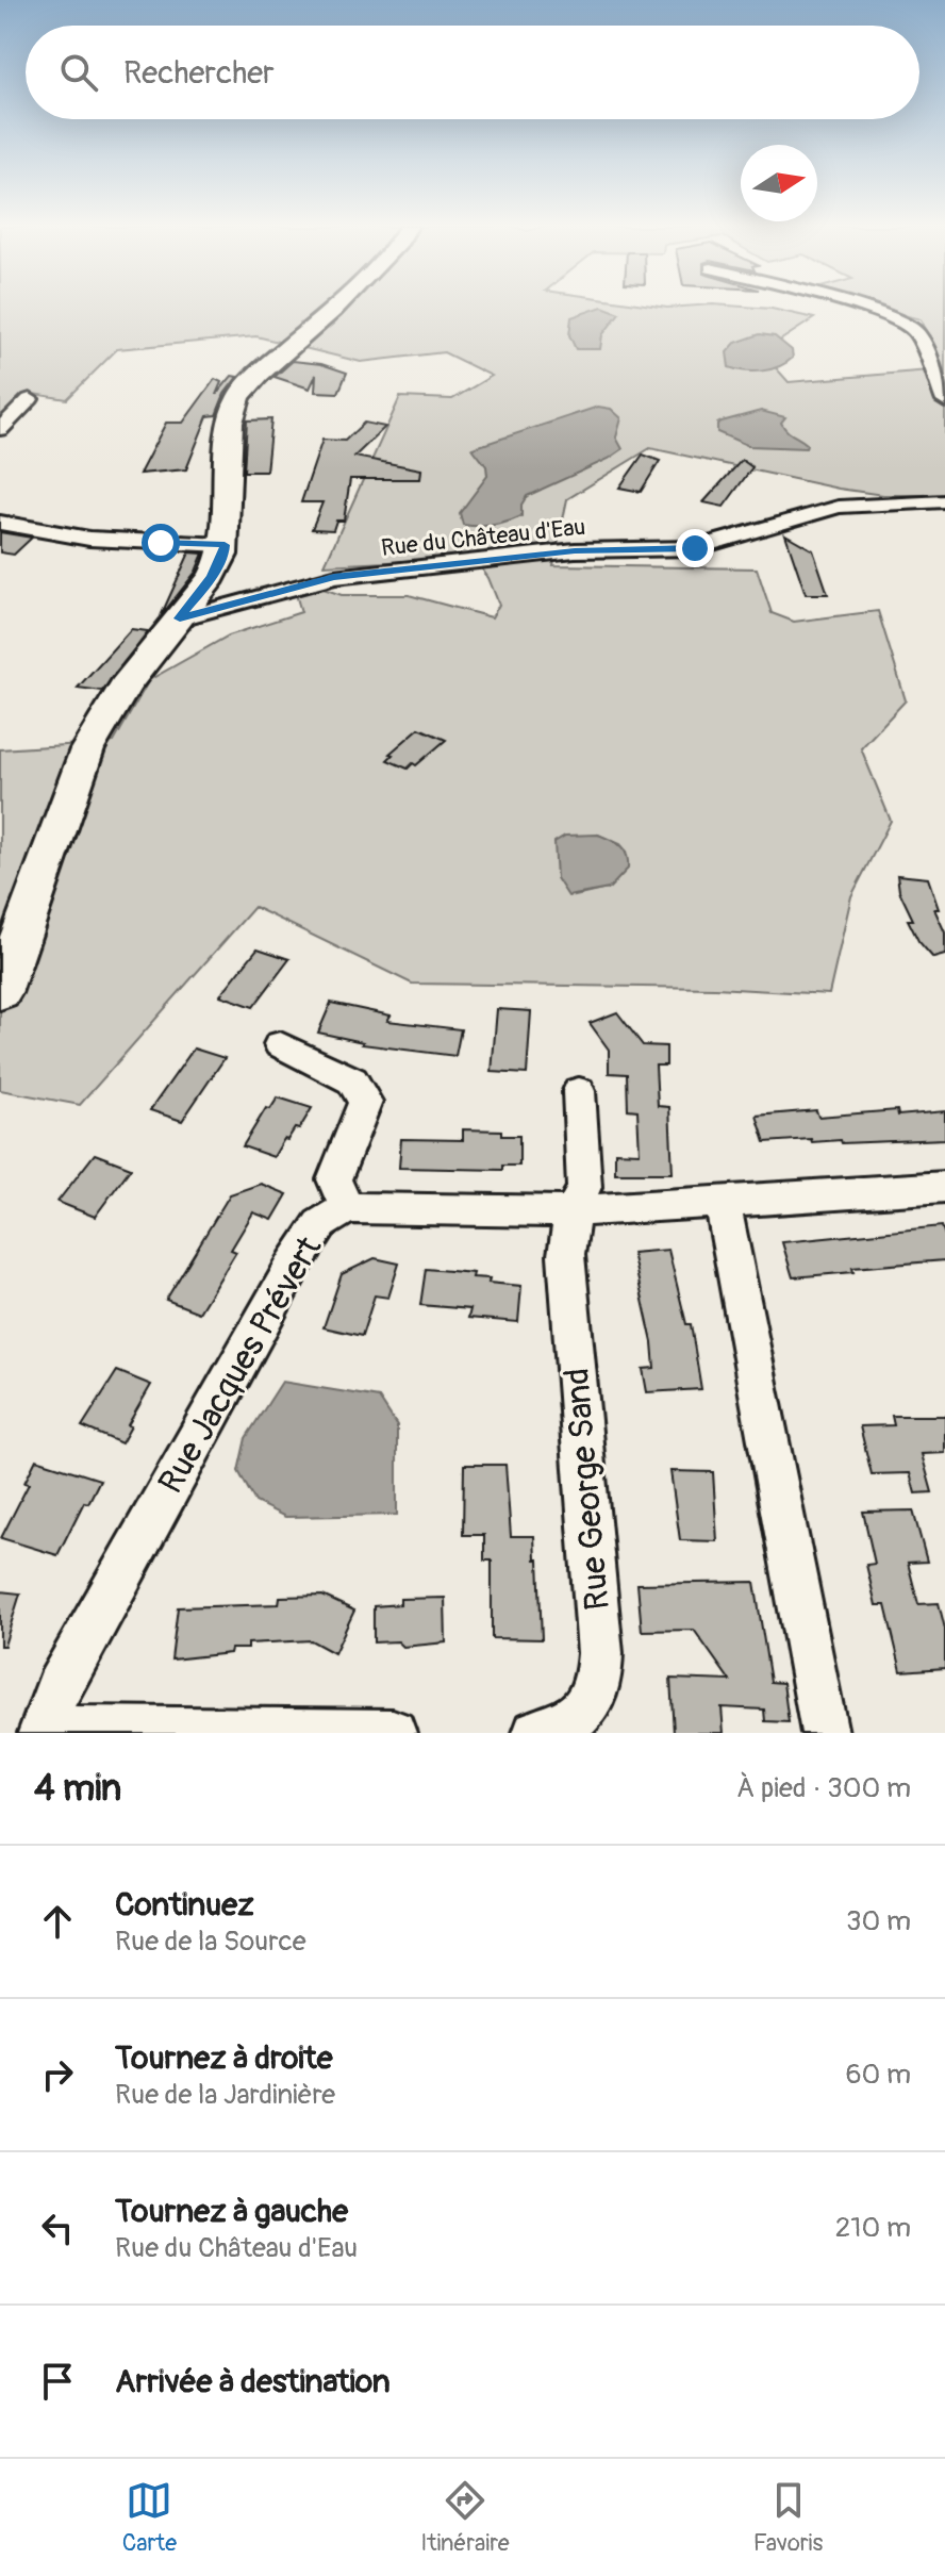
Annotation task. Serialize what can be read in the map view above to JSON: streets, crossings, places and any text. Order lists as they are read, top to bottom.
{
  "streets": {
    "street": ["Rue du Château d'Eau", "Rue Jacques Prévert", "Rue George Sand"]
  },
  "north": "right",
  "page": {
    "search": "Rechercher",
    "heading": ["4 min", "À pied · 300 m"],
    "list": [
      ["Continuez", "Rue de la Source", "30 m"],
      ["Tournez à droite", "Rue de la Jardinière", "60 m"],
      ["Tournez à gauche", "Rue du Château d'Eau", "210 m"],
      "Arrivée à destination"
    ],
    "nav": ["Carte", "Itinéraire", "Favoris"]
  }
}
